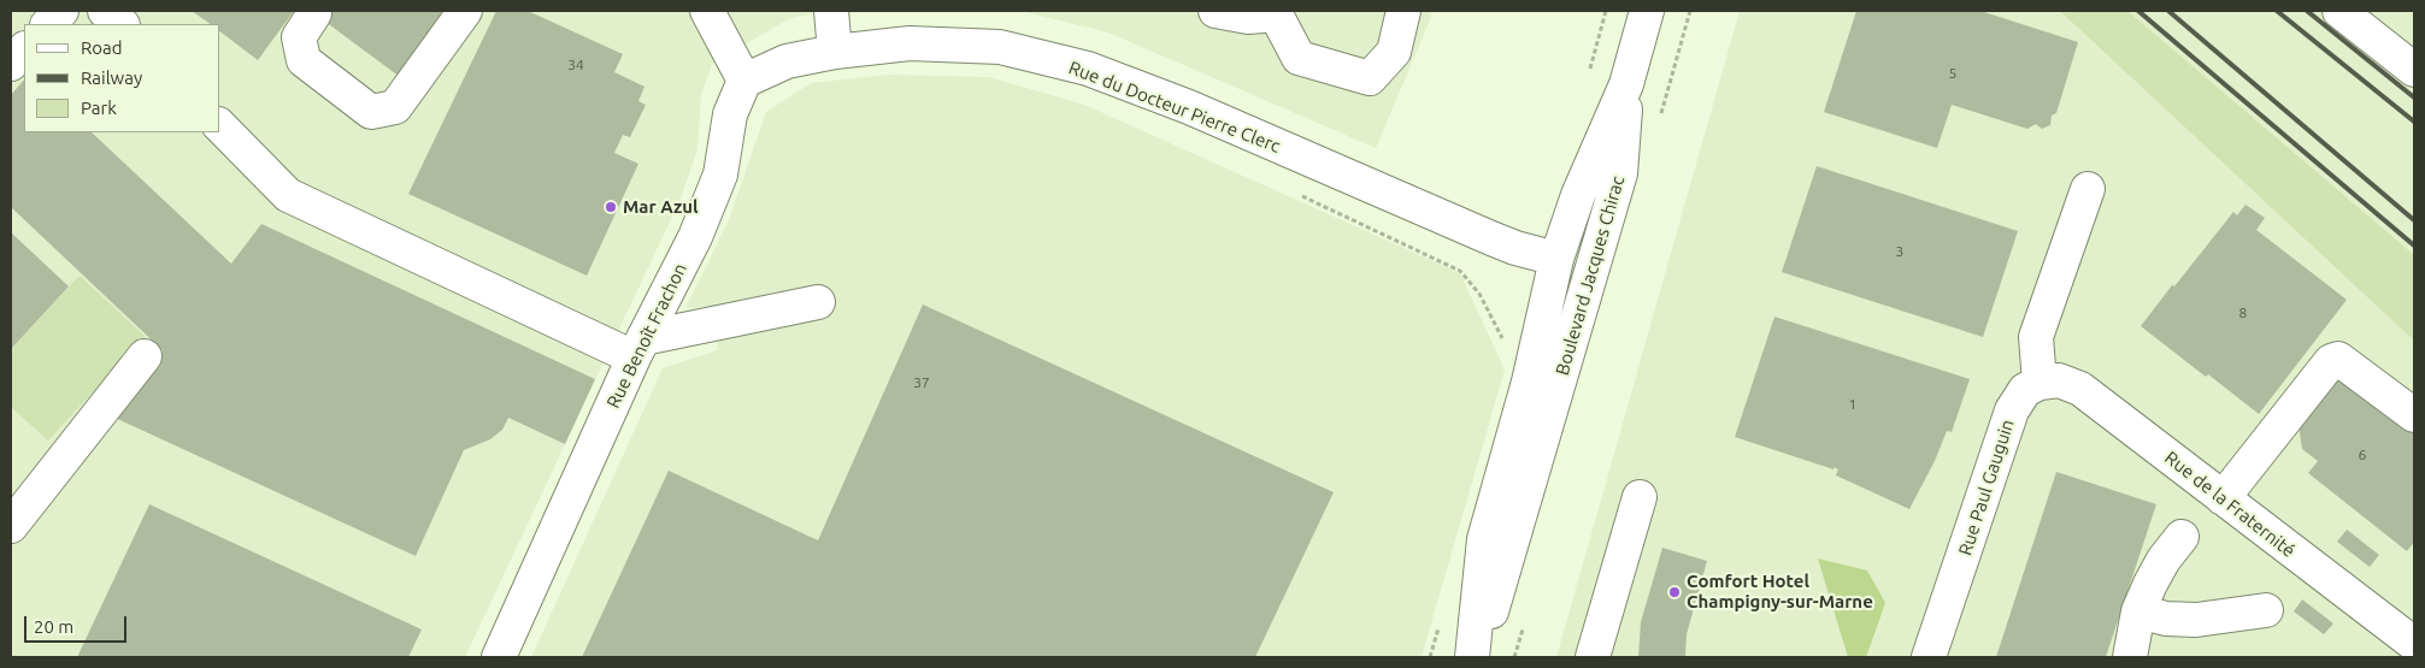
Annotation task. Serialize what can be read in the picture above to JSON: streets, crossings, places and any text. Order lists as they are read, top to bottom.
{
  "streets": {
    "street": [
      "Rue du Docteur Pierre Clerc",
      "Boulevard Jacques Chirac",
      "Rue Benoît Frachon",
      "Rue Paul Gauguin",
      "Rue de la Fraternité"
    ]
  },
  "crossings": [
    ["Rue du Docteur Pierre Clerc", "Boulevard Jacques Chirac"],
    ["Rue du Docteur Pierre Clerc", "Rue Benoît Frachon"],
    ["Rue Paul Gauguin", "Rue de la Fraternité"]
  ],
  "places": ["Mar Azul", "Comfort Hotel Champigny-sur-Marne"],
  "house_numbers": [
    "34",
    "5",
    "3",
    "8",
    "37",
    "1",
    "6"
  ],
  "legend": ["Road", "Railway", "Park"],
  "scale_bar": "20 m"
}
